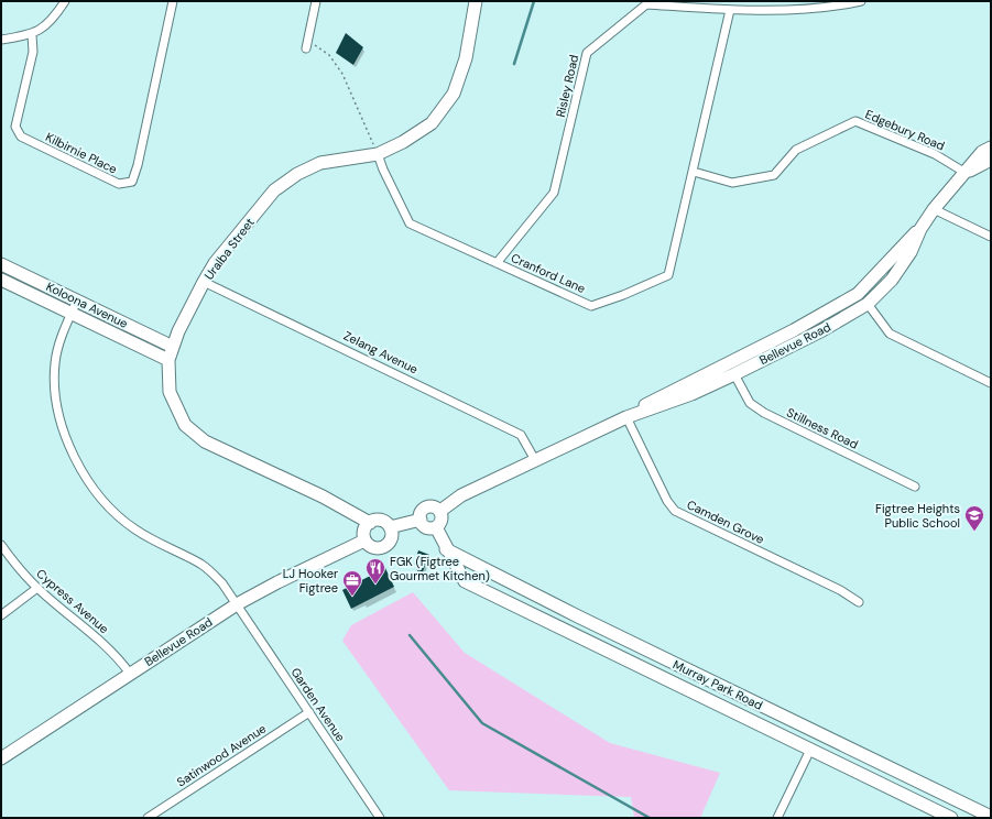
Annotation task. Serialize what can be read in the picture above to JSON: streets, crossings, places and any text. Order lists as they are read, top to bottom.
{
  "streets": {
    "street": [
      "Risley Road",
      "Edgebury Road",
      "Kilbirnie Place",
      "Uralba Street",
      "Cranford Lane",
      "Koloona Avenue",
      "Bellevue Road",
      "Zelang Avenue",
      "Stillness Road",
      "Camden Grove",
      "Cypress Avenue",
      "Murray Park Road",
      "Garden Avenue",
      "Satinwood Avenue"
    ]
  },
  "crossings": [
    ["Risley Road", "Cranford Lane"],
    ["Edgebury Road", "Cranford Lane"],
    ["Edgebury Road", "Bellevue Road"],
    ["Uralba Street", "Cranford Lane"],
    ["Uralba Street", "Koloona Avenue"],
    ["Uralba Street", "Bellevue Road"],
    ["Uralba Street", "Zelang Avenue"],
    ["Koloona Avenue", "Garden Avenue"],
    ["Bellevue Road", "Zelang Avenue"],
    ["Bellevue Road", "Stillness Road"],
    ["Bellevue Road", "Camden Grove"],
    ["Bellevue Road", "Cypress Avenue"],
    ["Bellevue Road", "Murray Park Road"],
    ["Bellevue Road", "Garden Avenue"],
    ["Garden Avenue", "Satinwood Avenue"]
  ],
  "places": {
    "school or university": ["Figtree Heights Public School"],
    "restaurant": ["FGK (Figtree Gourmet Kitchen)"],
    "office": ["LJ Hooker Figtree"]
  }
}
